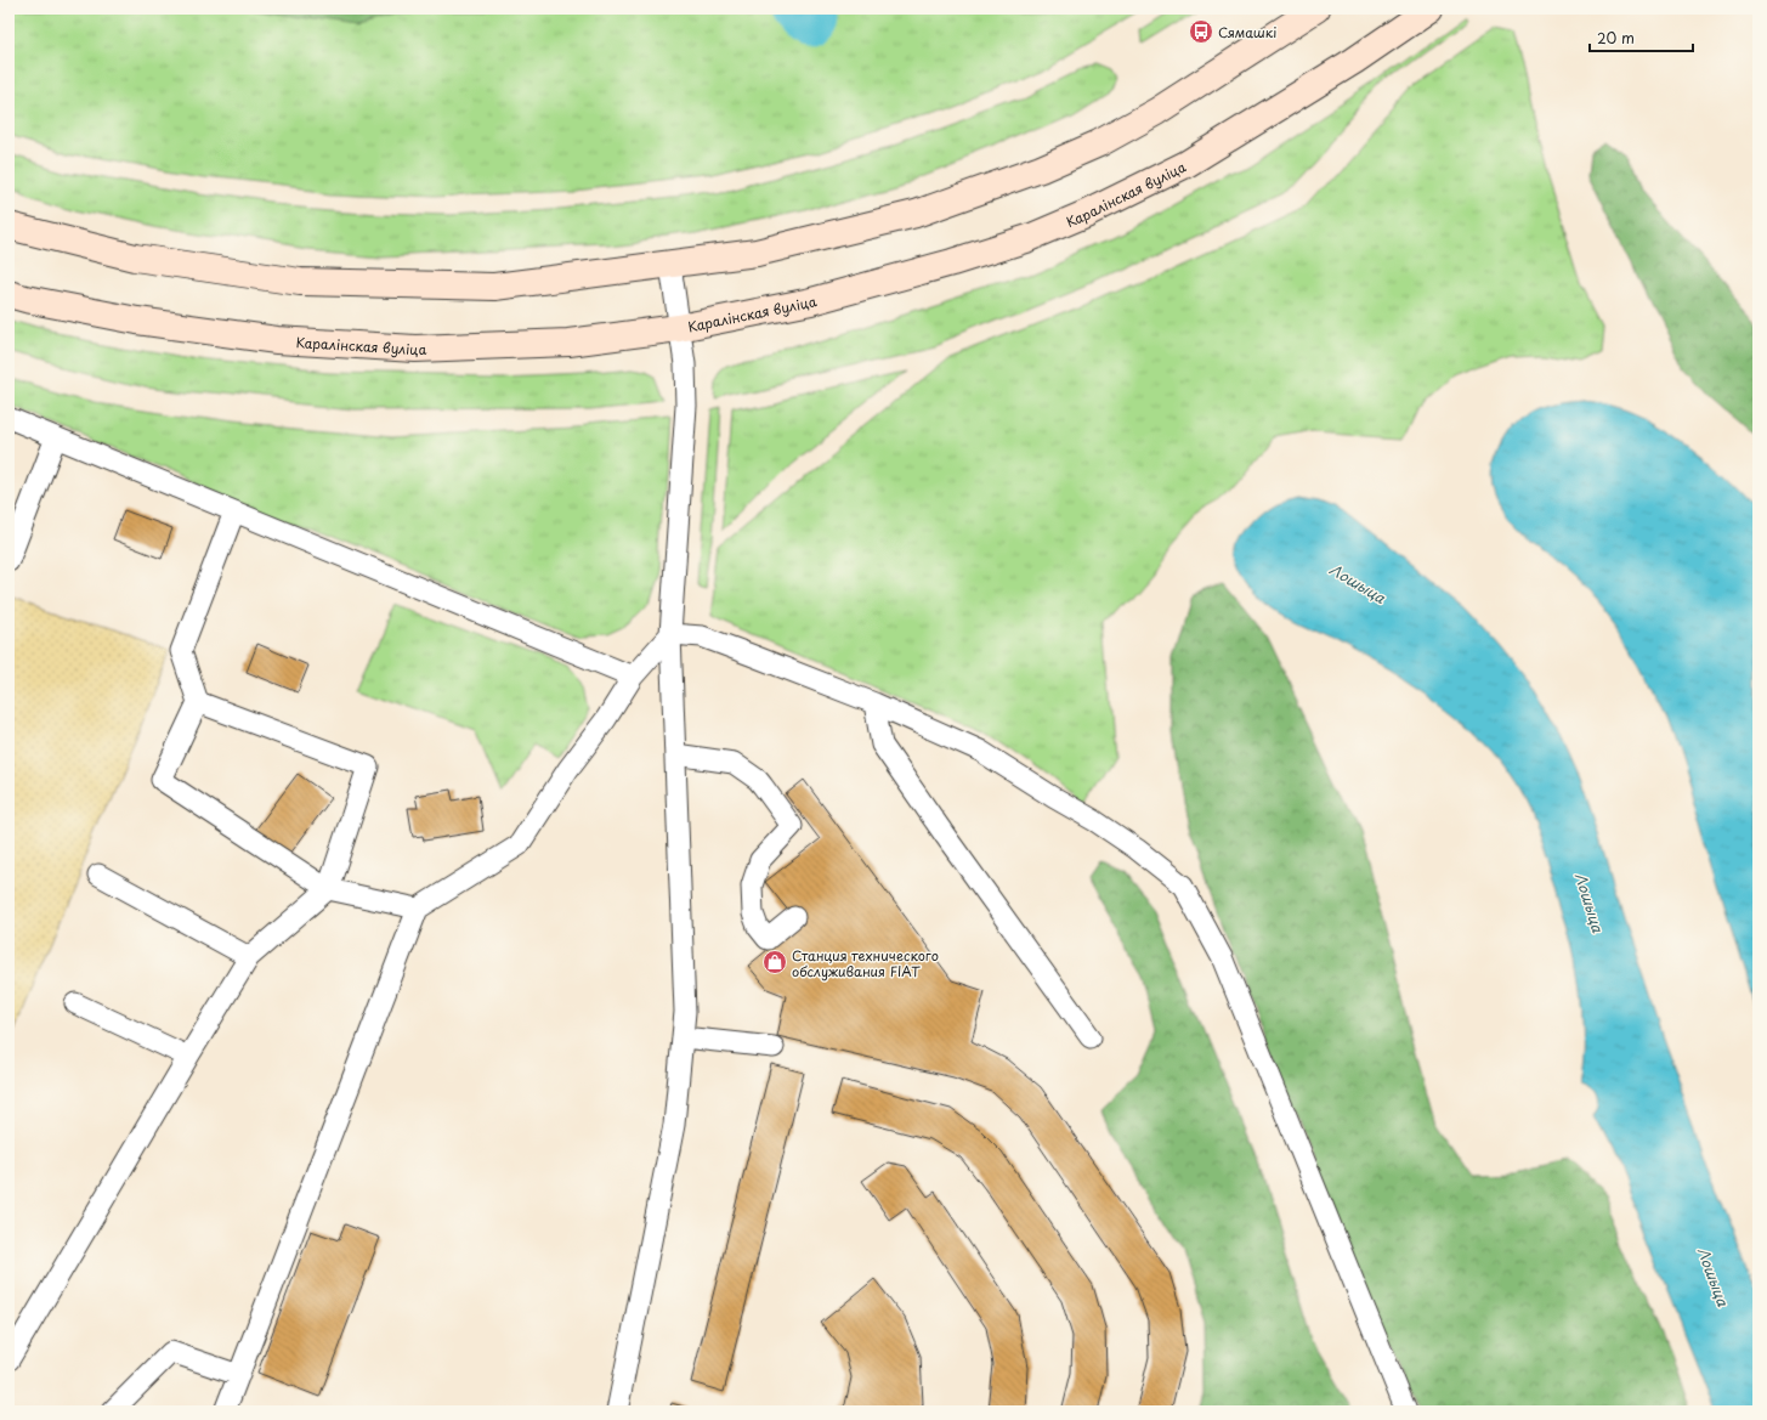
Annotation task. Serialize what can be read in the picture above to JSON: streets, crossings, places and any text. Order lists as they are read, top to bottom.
{
  "streets": {
    "main road": ["Каралінская вуліца"]
  },
  "water": ["Лошыца"],
  "places": {
    "bus stop": ["Сямашкі"],
    "shop": ["Станция технического обслуживания FIAT"]
  },
  "scale_bar": "20 m"
}
